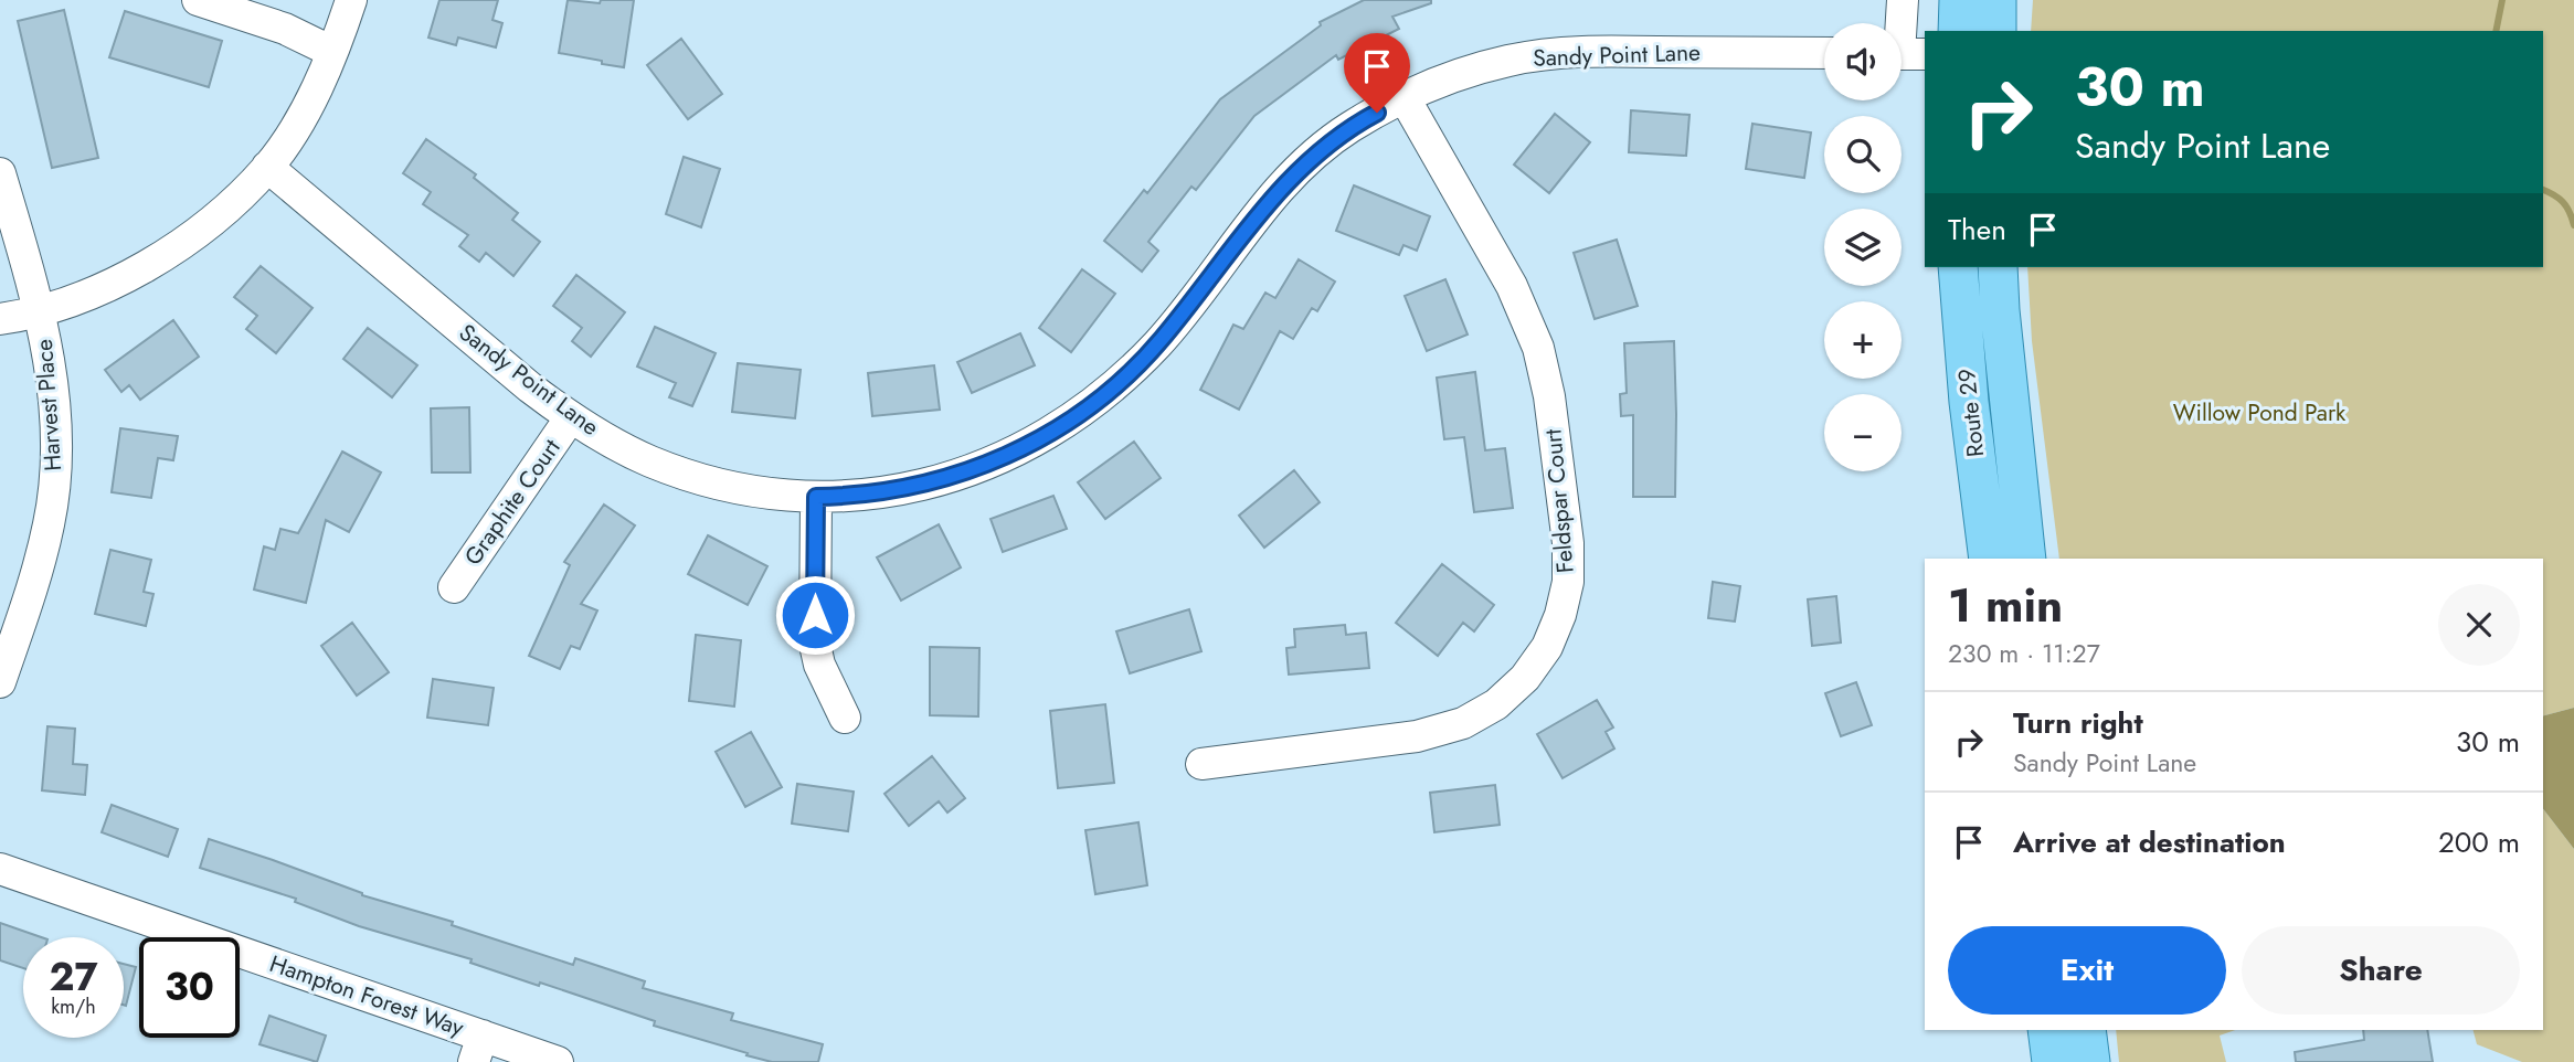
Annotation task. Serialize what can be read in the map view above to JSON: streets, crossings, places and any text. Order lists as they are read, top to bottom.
{
  "streets": {
    "main road": ["Route 29"],
    "street": [
      "Sandy Point Lane",
      "Harvest Place",
      "Feldspar Court",
      "Graphite Court",
      "Hampton Forest Way"
    ]
  },
  "crossings": [
    ["Sandy Point Lane", "Feldspar Court"],
    ["Sandy Point Lane", "Graphite Court"]
  ],
  "parks": ["Willow Pond Park"],
  "page": {
    "map_buttons": ["+", "−"],
    "turn": ["30 m", "Sandy Point Lane"],
    "then": "Then",
    "heading": ["1 min", "230 m · 11:27"],
    "list": [
      {
        "name": "Turn right",
        "note": "Sandy Point Lane",
        "value": "30 m"
      },
      {
        "name": "Arrive at destination",
        "value": "200 m"
      }
    ],
    "buttons": ["Exit", "Share"],
    "speed": "27 km/h",
    "limit": "30"
  }
}
